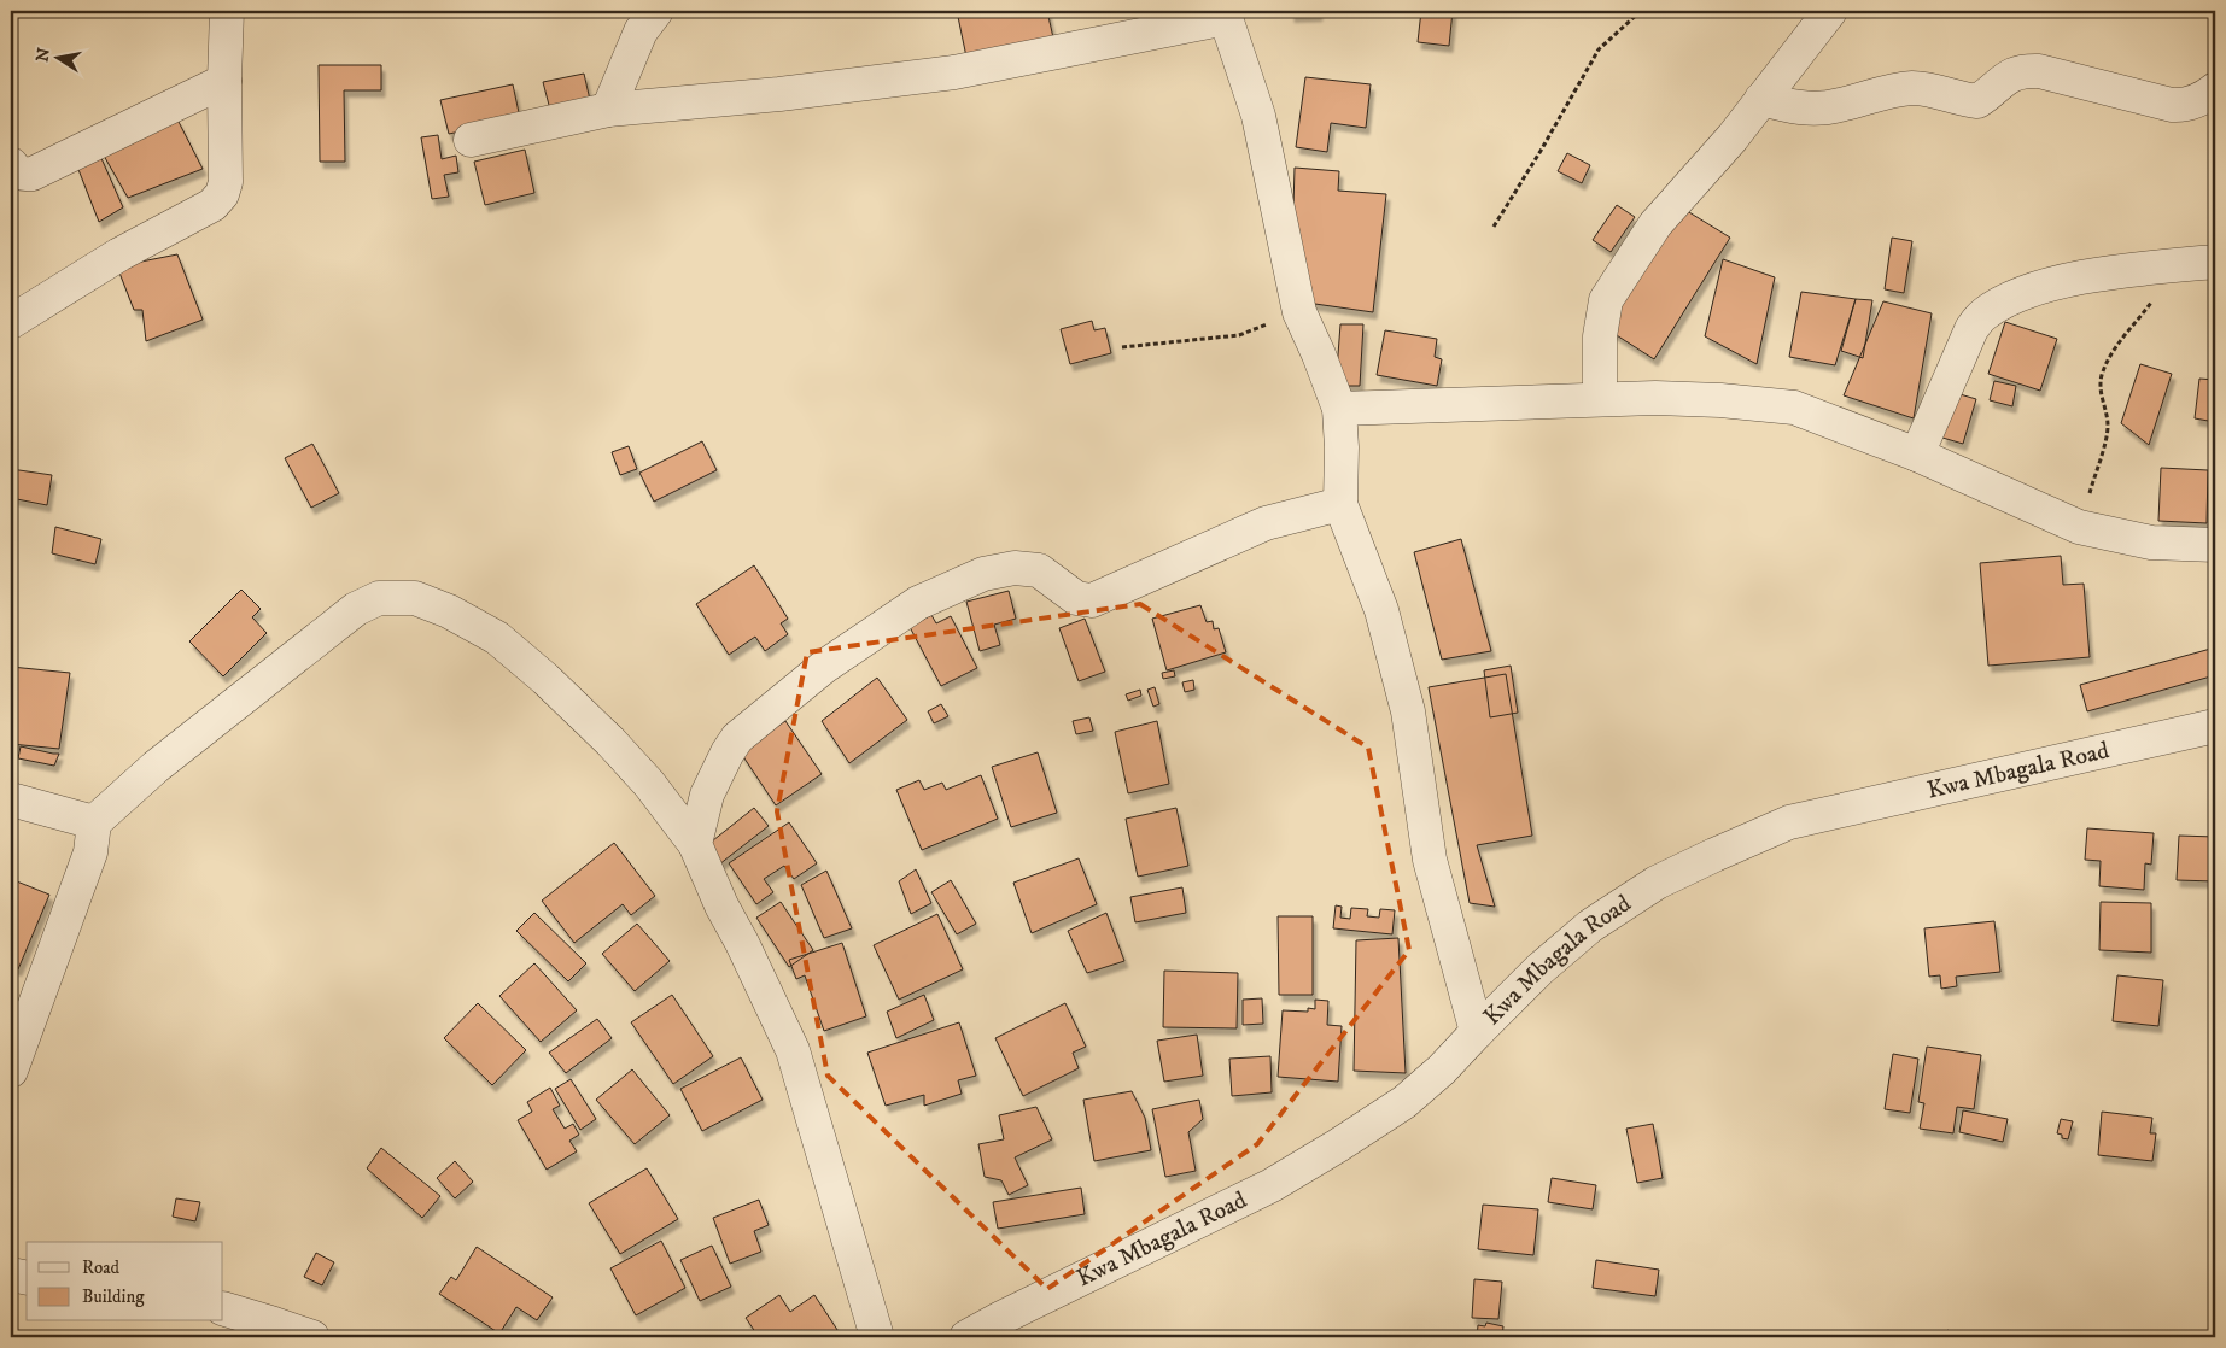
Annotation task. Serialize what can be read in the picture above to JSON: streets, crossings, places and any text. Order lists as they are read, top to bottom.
{
  "streets": {
    "street": ["Kwa Mbagala Road"]
  },
  "legend": ["Road", "Building"],
  "north": "left"
}
